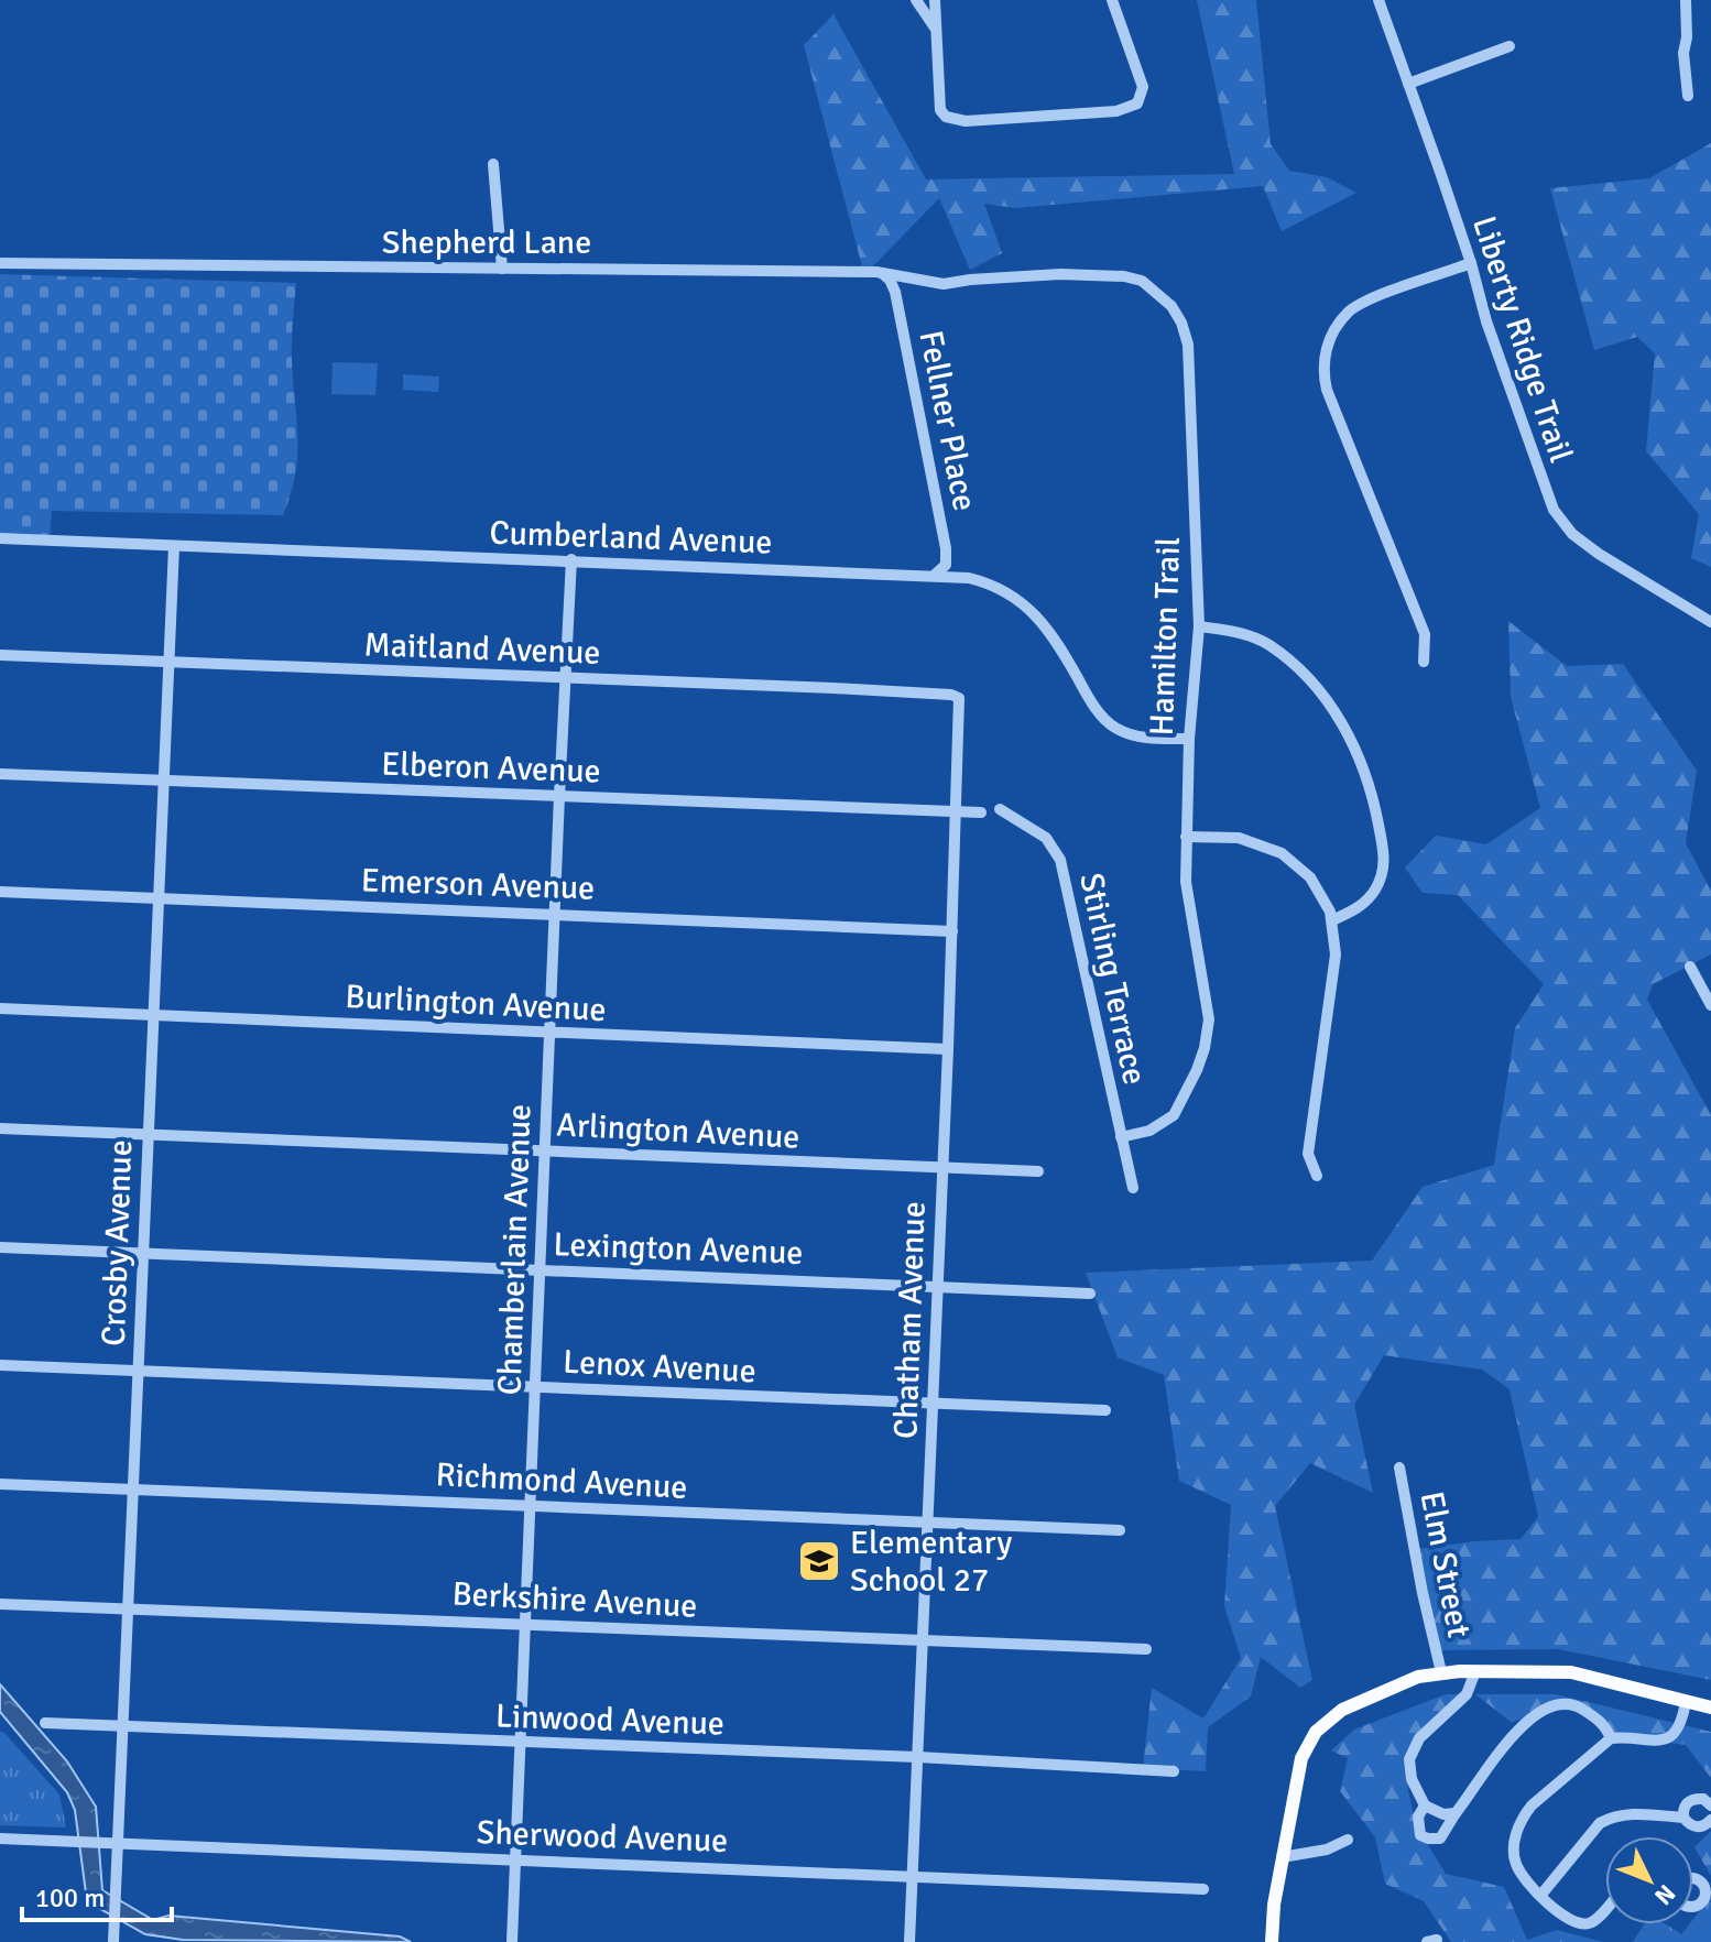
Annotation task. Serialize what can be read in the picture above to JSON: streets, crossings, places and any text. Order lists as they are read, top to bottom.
{
  "streets": {
    "street": [
      "Shepherd Lane",
      "Liberty Ridge Trail",
      "Fellner Place",
      "Cumberland Avenue",
      "Hamilton Trail",
      "Maitland Avenue",
      "Elberon Avenue",
      "Emerson Avenue",
      "Stirling Terrace",
      "Burlington Avenue",
      "Arlington Avenue",
      "Crosby Avenue",
      "Lexington Avenue",
      "Chamberlain Avenue",
      "Chatham Avenue",
      "Lenox Avenue",
      "Richmond Avenue",
      "Elm Street",
      "Berkshire Avenue",
      "Linwood Avenue",
      "Sherwood Avenue"
    ]
  },
  "crossings": [
    ["Shepherd Lane", "Fellner Place"],
    ["Shepherd Lane", "Hamilton Trail"],
    ["Fellner Place", "Cumberland Avenue"],
    ["Cumberland Avenue", "Hamilton Trail"],
    ["Cumberland Avenue", "Crosby Avenue"],
    ["Cumberland Avenue", "Chamberlain Avenue"],
    ["Hamilton Trail", "Stirling Terrace"],
    ["Maitland Avenue", "Crosby Avenue"],
    ["Maitland Avenue", "Chamberlain Avenue"],
    ["Maitland Avenue", "Chatham Avenue"],
    ["Elberon Avenue", "Crosby Avenue"],
    ["Elberon Avenue", "Chamberlain Avenue"],
    ["Elberon Avenue", "Chatham Avenue"],
    ["Emerson Avenue", "Crosby Avenue"],
    ["Emerson Avenue", "Chamberlain Avenue"],
    ["Emerson Avenue", "Chatham Avenue"],
    ["Burlington Avenue", "Crosby Avenue"],
    ["Burlington Avenue", "Chamberlain Avenue"],
    ["Burlington Avenue", "Chatham Avenue"],
    ["Arlington Avenue", "Crosby Avenue"],
    ["Arlington Avenue", "Chamberlain Avenue"],
    ["Arlington Avenue", "Chatham Avenue"],
    ["Crosby Avenue", "Lexington Avenue"],
    ["Crosby Avenue", "Lenox Avenue"],
    ["Crosby Avenue", "Richmond Avenue"],
    ["Crosby Avenue", "Berkshire Avenue"],
    ["Crosby Avenue", "Linwood Avenue"],
    ["Crosby Avenue", "Sherwood Avenue"],
    ["Lexington Avenue", "Chamberlain Avenue"],
    ["Lexington Avenue", "Chatham Avenue"],
    ["Chamberlain Avenue", "Lenox Avenue"],
    ["Chamberlain Avenue", "Richmond Avenue"],
    ["Chamberlain Avenue", "Berkshire Avenue"],
    ["Chamberlain Avenue", "Linwood Avenue"],
    ["Chamberlain Avenue", "Sherwood Avenue"],
    ["Chatham Avenue", "Lenox Avenue"],
    ["Chatham Avenue", "Richmond Avenue"],
    ["Chatham Avenue", "Berkshire Avenue"],
    ["Chatham Avenue", "Linwood Avenue"],
    ["Chatham Avenue", "Sherwood Avenue"]
  ],
  "places": {
    "school or university": ["Elementary School 27"]
  },
  "scale_bar": "100 m",
  "north": "bottom right"
}
